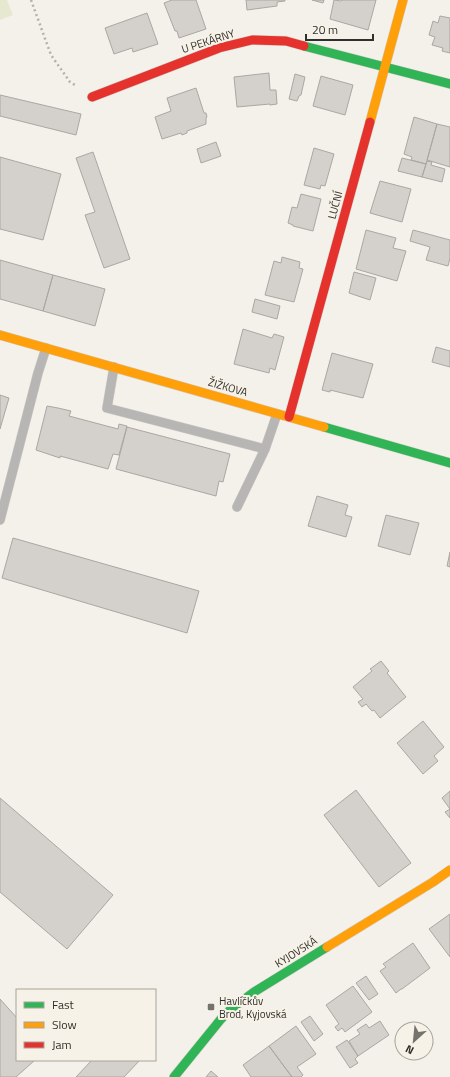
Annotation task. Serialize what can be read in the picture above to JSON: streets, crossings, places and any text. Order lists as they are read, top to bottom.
{
  "streets": {
    "street": [
      "U PEKÁRNY",
      "LUČNÍ",
      "ŽIŽKOVA",
      "KYJOVSKÁ"
    ]
  },
  "crossings": [
    ["U PEKÁRNY", "LUČNÍ"],
    ["LUČNÍ", "ŽIŽKOVA"]
  ],
  "places": {
    "transit": ["Havlíčkův Brod, Kyjovská"]
  },
  "legend": ["Fast", "Slow", "Jam"],
  "scale_bar": "20 m",
  "north": "bottom left"
}
